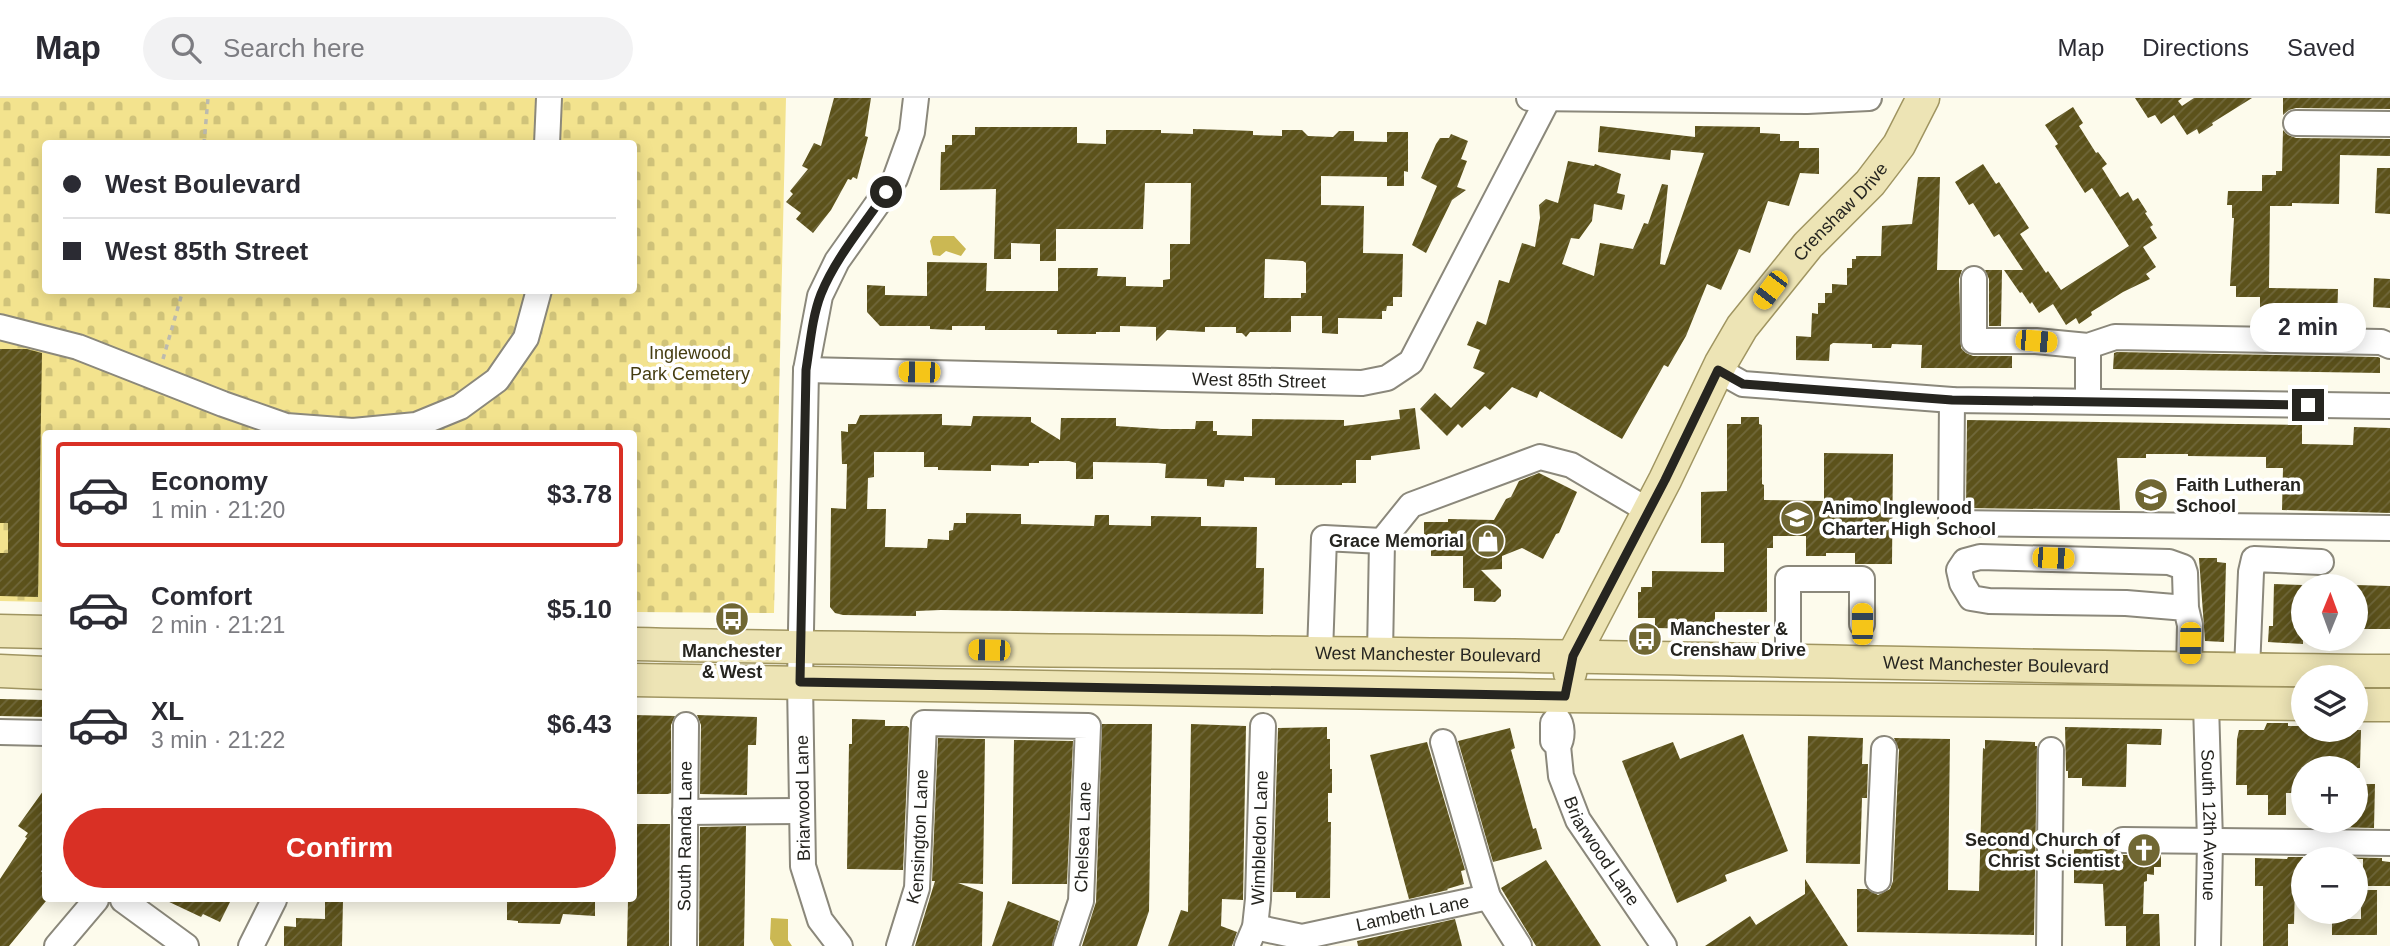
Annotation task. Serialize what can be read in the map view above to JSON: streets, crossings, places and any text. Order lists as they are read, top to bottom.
{
  "streets": {
    "main road": ["Crenshaw Drive", "West Manchester Boulevard"],
    "street": [
      "West 85th Street",
      "Briarwood Lane",
      "South 12th Avenue",
      "South Randa Lane",
      "Kensington Lane",
      "Chelsea Lane",
      "Wimbledon Lane",
      "Lambeth Lane"
    ]
  },
  "crossings": [
    ["Crenshaw Drive", "West Manchester Boulevard"],
    ["Crenshaw Drive", "Briarwood Lane"],
    ["West 85th Street", "Briarwood Lane"],
    ["West Manchester Boulevard", "Briarwood Lane"],
    ["West Manchester Boulevard", "South 12th Avenue"],
    ["Kensington Lane", "Chelsea Lane"],
    ["Wimbledon Lane", "Lambeth Lane"]
  ],
  "parks": ["Inglewood Park Cemetery"],
  "places": {
    "school or university": ["Faith Lutheran School", "Animo Inglewood Charter High School"],
    "shop": ["Grace Memorial"],
    "bus stop": ["Manchester & West", "Manchester & Crenshaw Drive"],
    "church": ["Second Church of Christ Scientist"]
  },
  "north": "top",
  "page": {
    "header": "Map",
    "search": "Search here",
    "nav": ["Map", "Directions", "Saved"],
    "banner": ["West Boulevard", "West 85th Street"],
    "bubble": "2 min",
    "list": [
      {
        "name": "Economy",
        "note": "1 min · 21:20",
        "value": "$3.78"
      },
      {
        "name": "Comfort",
        "note": "2 min · 21:21",
        "value": "$5.10"
      },
      {
        "name": "XL",
        "note": "3 min · 21:22",
        "value": "$6.43"
      }
    ],
    "map_buttons": ["+", "−"],
    "buttons": "Confirm"
  }
}
